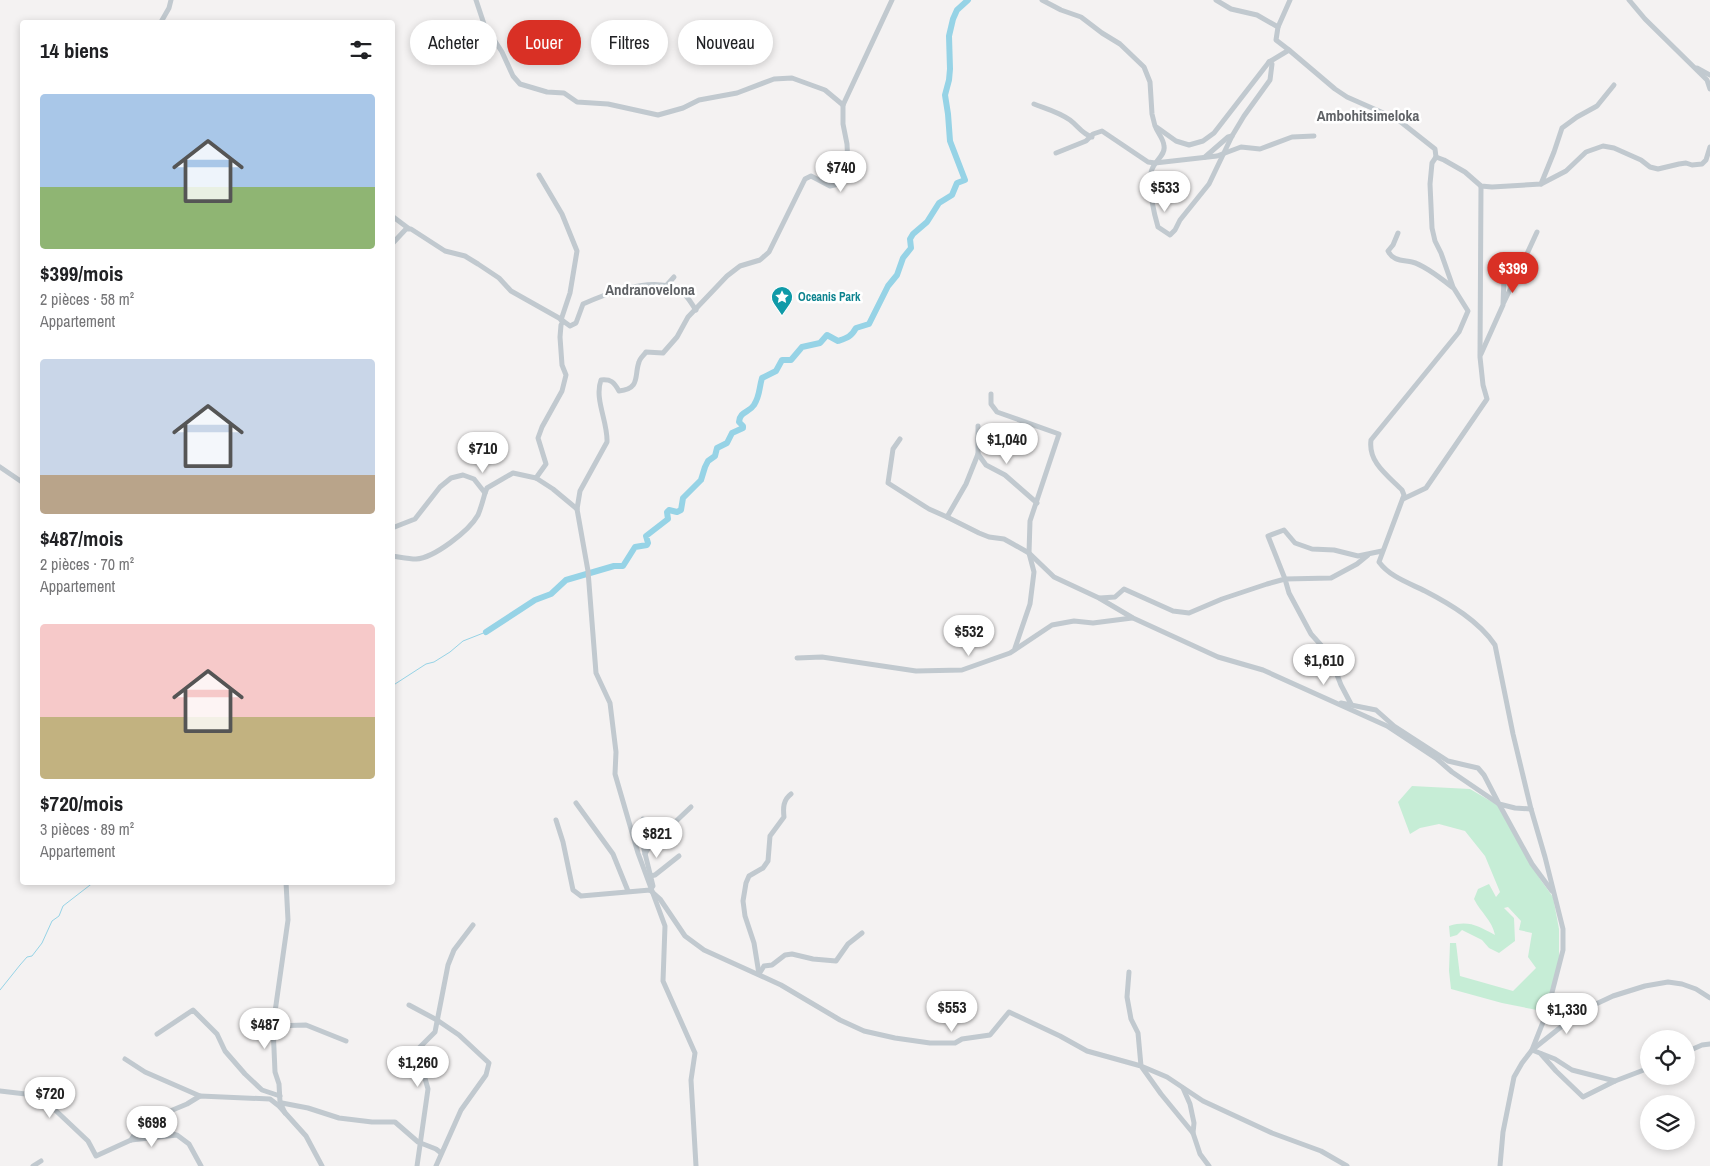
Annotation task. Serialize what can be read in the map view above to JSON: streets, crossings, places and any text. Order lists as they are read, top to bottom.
{
  "districts": ["Ambohitsimeloka", "Andranovelona"],
  "places": {
    "place": ["Oceanis Park"]
  },
  "page": {
    "chip": [
      "Acheter",
      "Louer",
      "Filtres",
      "Nouveau"
    ],
    "heading": "14 biens",
    "list": [
      {
        "name": "$399/mois",
        "note": "2 pièces · 58 m² · Appartement"
      },
      {
        "name": "$487/mois",
        "note": "2 pièces · 70 m² · Appartement"
      },
      {
        "name": "$720/mois",
        "note": "3 pièces · 89 m² · Appartement"
      }
    ],
    "price": [
      "$740",
      "$533",
      "$399",
      "$1,040",
      "$710",
      "$532",
      "$1,610",
      "$821",
      "$553",
      "$1,330",
      "$487",
      "$1,260",
      "$720",
      "$698"
    ]
  }
}
